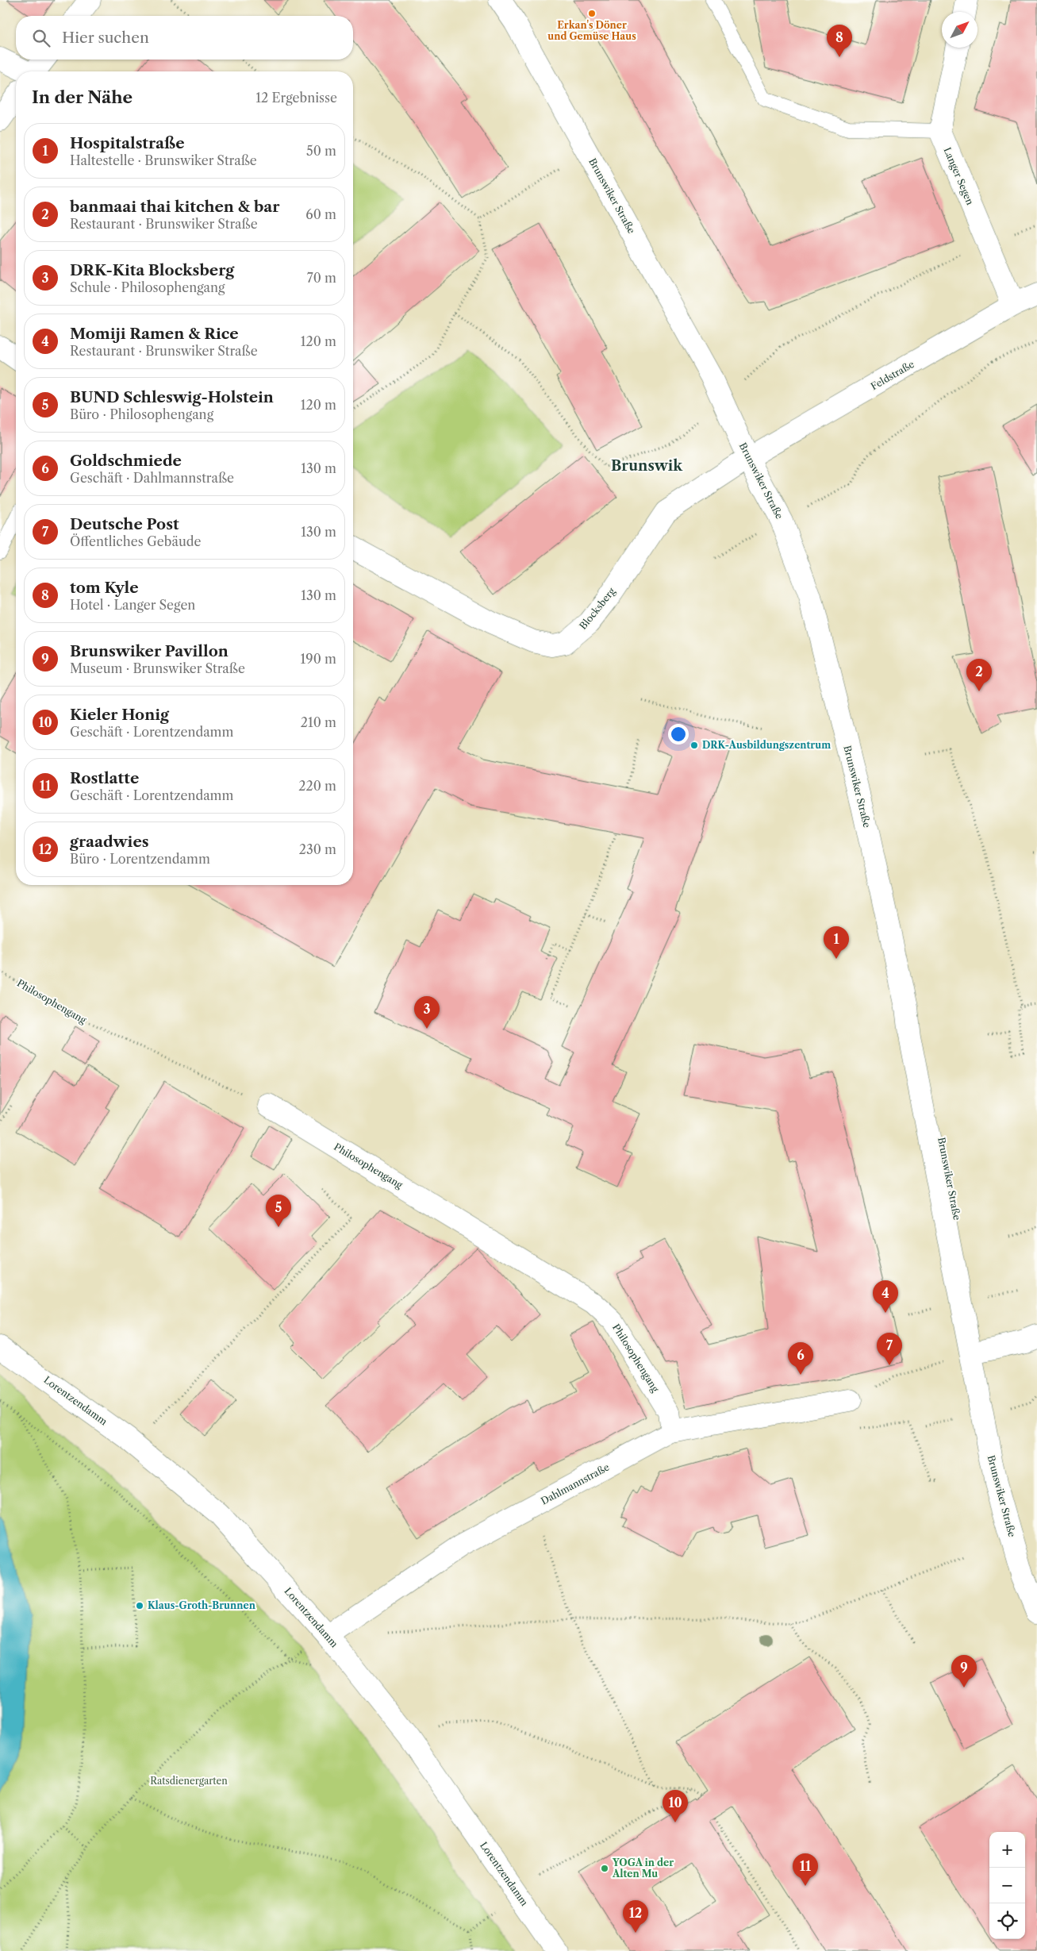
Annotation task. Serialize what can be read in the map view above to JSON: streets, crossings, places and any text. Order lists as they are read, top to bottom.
{
  "streets": {
    "street": [
      "Langer Segen",
      "Brunswiker Straße",
      "Feldstraße",
      "Blocksberg",
      "Philosophengang",
      "Lorentzendamm",
      "Dahlmannstraße"
    ]
  },
  "crossings": [
    ["Langer Segen", "Feldstraße"],
    ["Brunswiker Straße", "Feldstraße"],
    ["Brunswiker Straße", "Blocksberg"],
    ["Feldstraße", "Blocksberg"],
    ["Philosophengang", "Dahlmannstraße"],
    ["Lorentzendamm", "Dahlmannstraße"]
  ],
  "districts": ["Brunswik"],
  "parks": ["Ratsdienergarten"],
  "places": [
    "Erkan's Döner und Gemüse Haus",
    "DRK-Ausbildungszentrum",
    "Klaus-Groth-Brunnen",
    "YOGA in der Alten Mu"
  ],
  "north": "top right",
  "page": {
    "search": "Hier suchen",
    "pins": [
      "8",
      "2",
      "1",
      "3",
      "5",
      "4",
      "7",
      "6",
      "9",
      "10",
      "11",
      "12"
    ],
    "heading": ["In der Nähe", "12 Ergebnisse"],
    "list": [
      {
        "mark": "1",
        "name": "Hospitalstraße",
        "note": "Haltestelle · Brunswiker Straße",
        "value": "50 m"
      },
      {
        "mark": "2",
        "name": "banmaai thai kitchen & bar",
        "note": "Restaurant · Brunswiker Straße",
        "value": "60 m"
      },
      {
        "mark": "3",
        "name": "DRK-Kita Blocksberg",
        "note": "Schule · Philosophengang",
        "value": "70 m"
      },
      {
        "mark": "4",
        "name": "Momiji Ramen & Rice",
        "note": "Restaurant · Brunswiker Straße",
        "value": "120 m"
      },
      {
        "mark": "5",
        "name": "BUND Schleswig-Holstein",
        "note": "Büro · Philosophengang",
        "value": "120 m"
      },
      {
        "mark": "6",
        "name": "Goldschmiede",
        "note": "Geschäft · Dahlmannstraße",
        "value": "130 m"
      },
      {
        "mark": "7",
        "name": "Deutsche Post",
        "note": "Öffentliches Gebäude",
        "value": "130 m"
      },
      {
        "mark": "8",
        "name": "tom Kyle",
        "note": "Hotel · Langer Segen",
        "value": "130 m"
      },
      {
        "mark": "9",
        "name": "Brunswiker Pavillon",
        "note": "Museum · Brunswiker Straße",
        "value": "190 m"
      },
      {
        "mark": "10",
        "name": "Kieler Honig",
        "note": "Geschäft · Lorentzendamm",
        "value": "210 m"
      },
      {
        "mark": "11",
        "name": "Rostlatte",
        "note": "Geschäft · Lorentzendamm",
        "value": "220 m"
      },
      {
        "mark": "12",
        "name": "graadwies",
        "note": "Büro · Lorentzendamm",
        "value": "230 m"
      }
    ],
    "map_buttons": ["+", "−"]
  }
}
